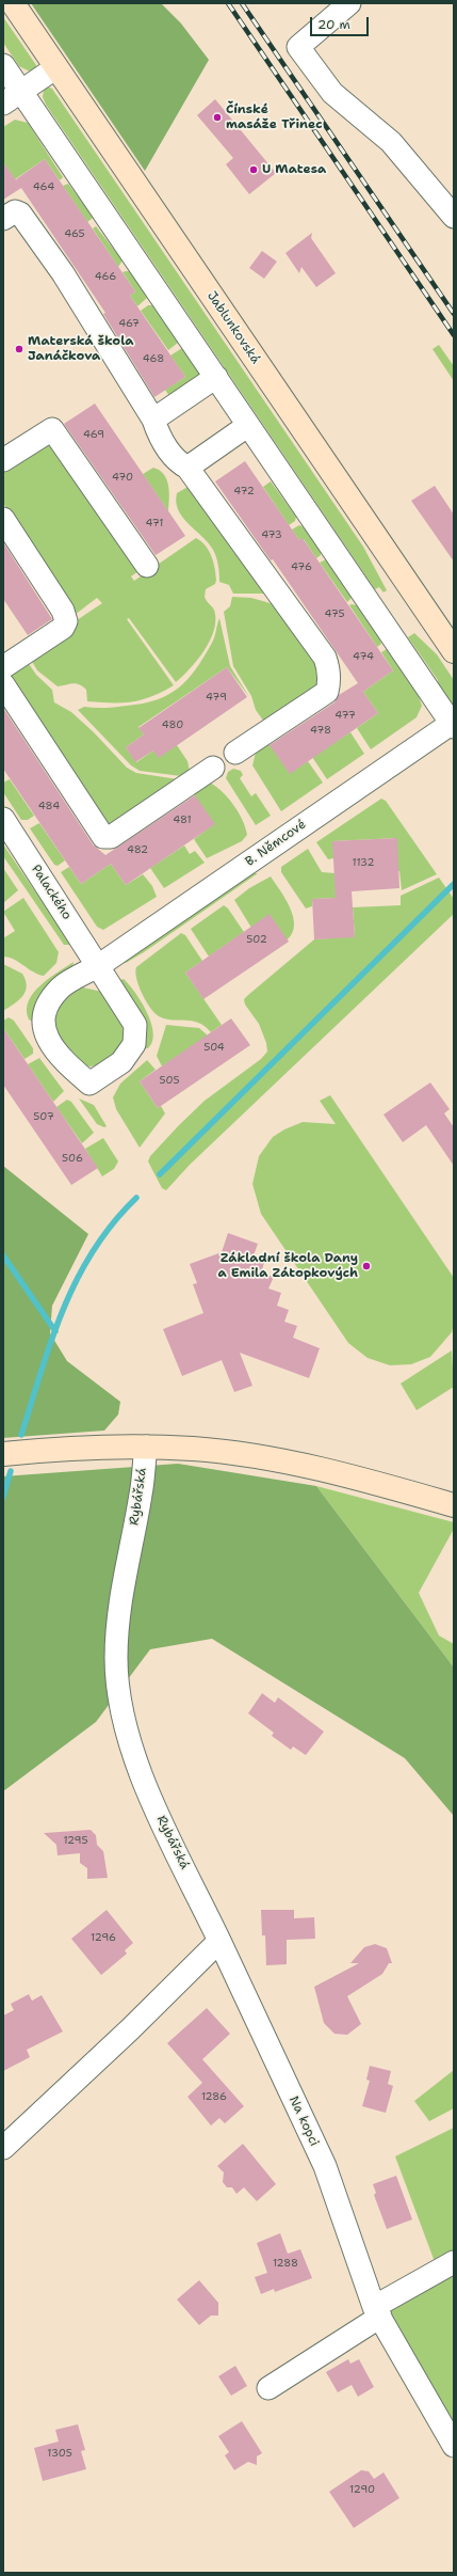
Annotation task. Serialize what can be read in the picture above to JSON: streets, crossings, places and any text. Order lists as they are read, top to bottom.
{
  "streets": {
    "main road": ["Jablunkovská"],
    "street": [
      "B. Němcové",
      "Palackého",
      "Rybářská",
      "Na kopci"
    ]
  },
  "crossings": [
    ["B. Němcové", "Palackého"],
    ["Rybářská", "Na kopci"]
  ],
  "places": [
    "Čínské masáže Třinec",
    "U Matesa",
    "Materská škola Janáčkova",
    "Základní škola Dany a Emila Zátopkových"
  ],
  "house_numbers": [
    "464",
    "465",
    "466",
    "467",
    "468",
    "469",
    "470",
    "472",
    "471",
    "473",
    "476",
    "475",
    "474",
    "479",
    "477",
    "480",
    "478",
    "484",
    "481",
    "482",
    "1132",
    "502",
    "504",
    "505",
    "507",
    "506",
    "1295",
    "1296",
    "1286",
    "1288",
    "1305",
    "1290"
  ],
  "scale_bar": "20 m"
}
